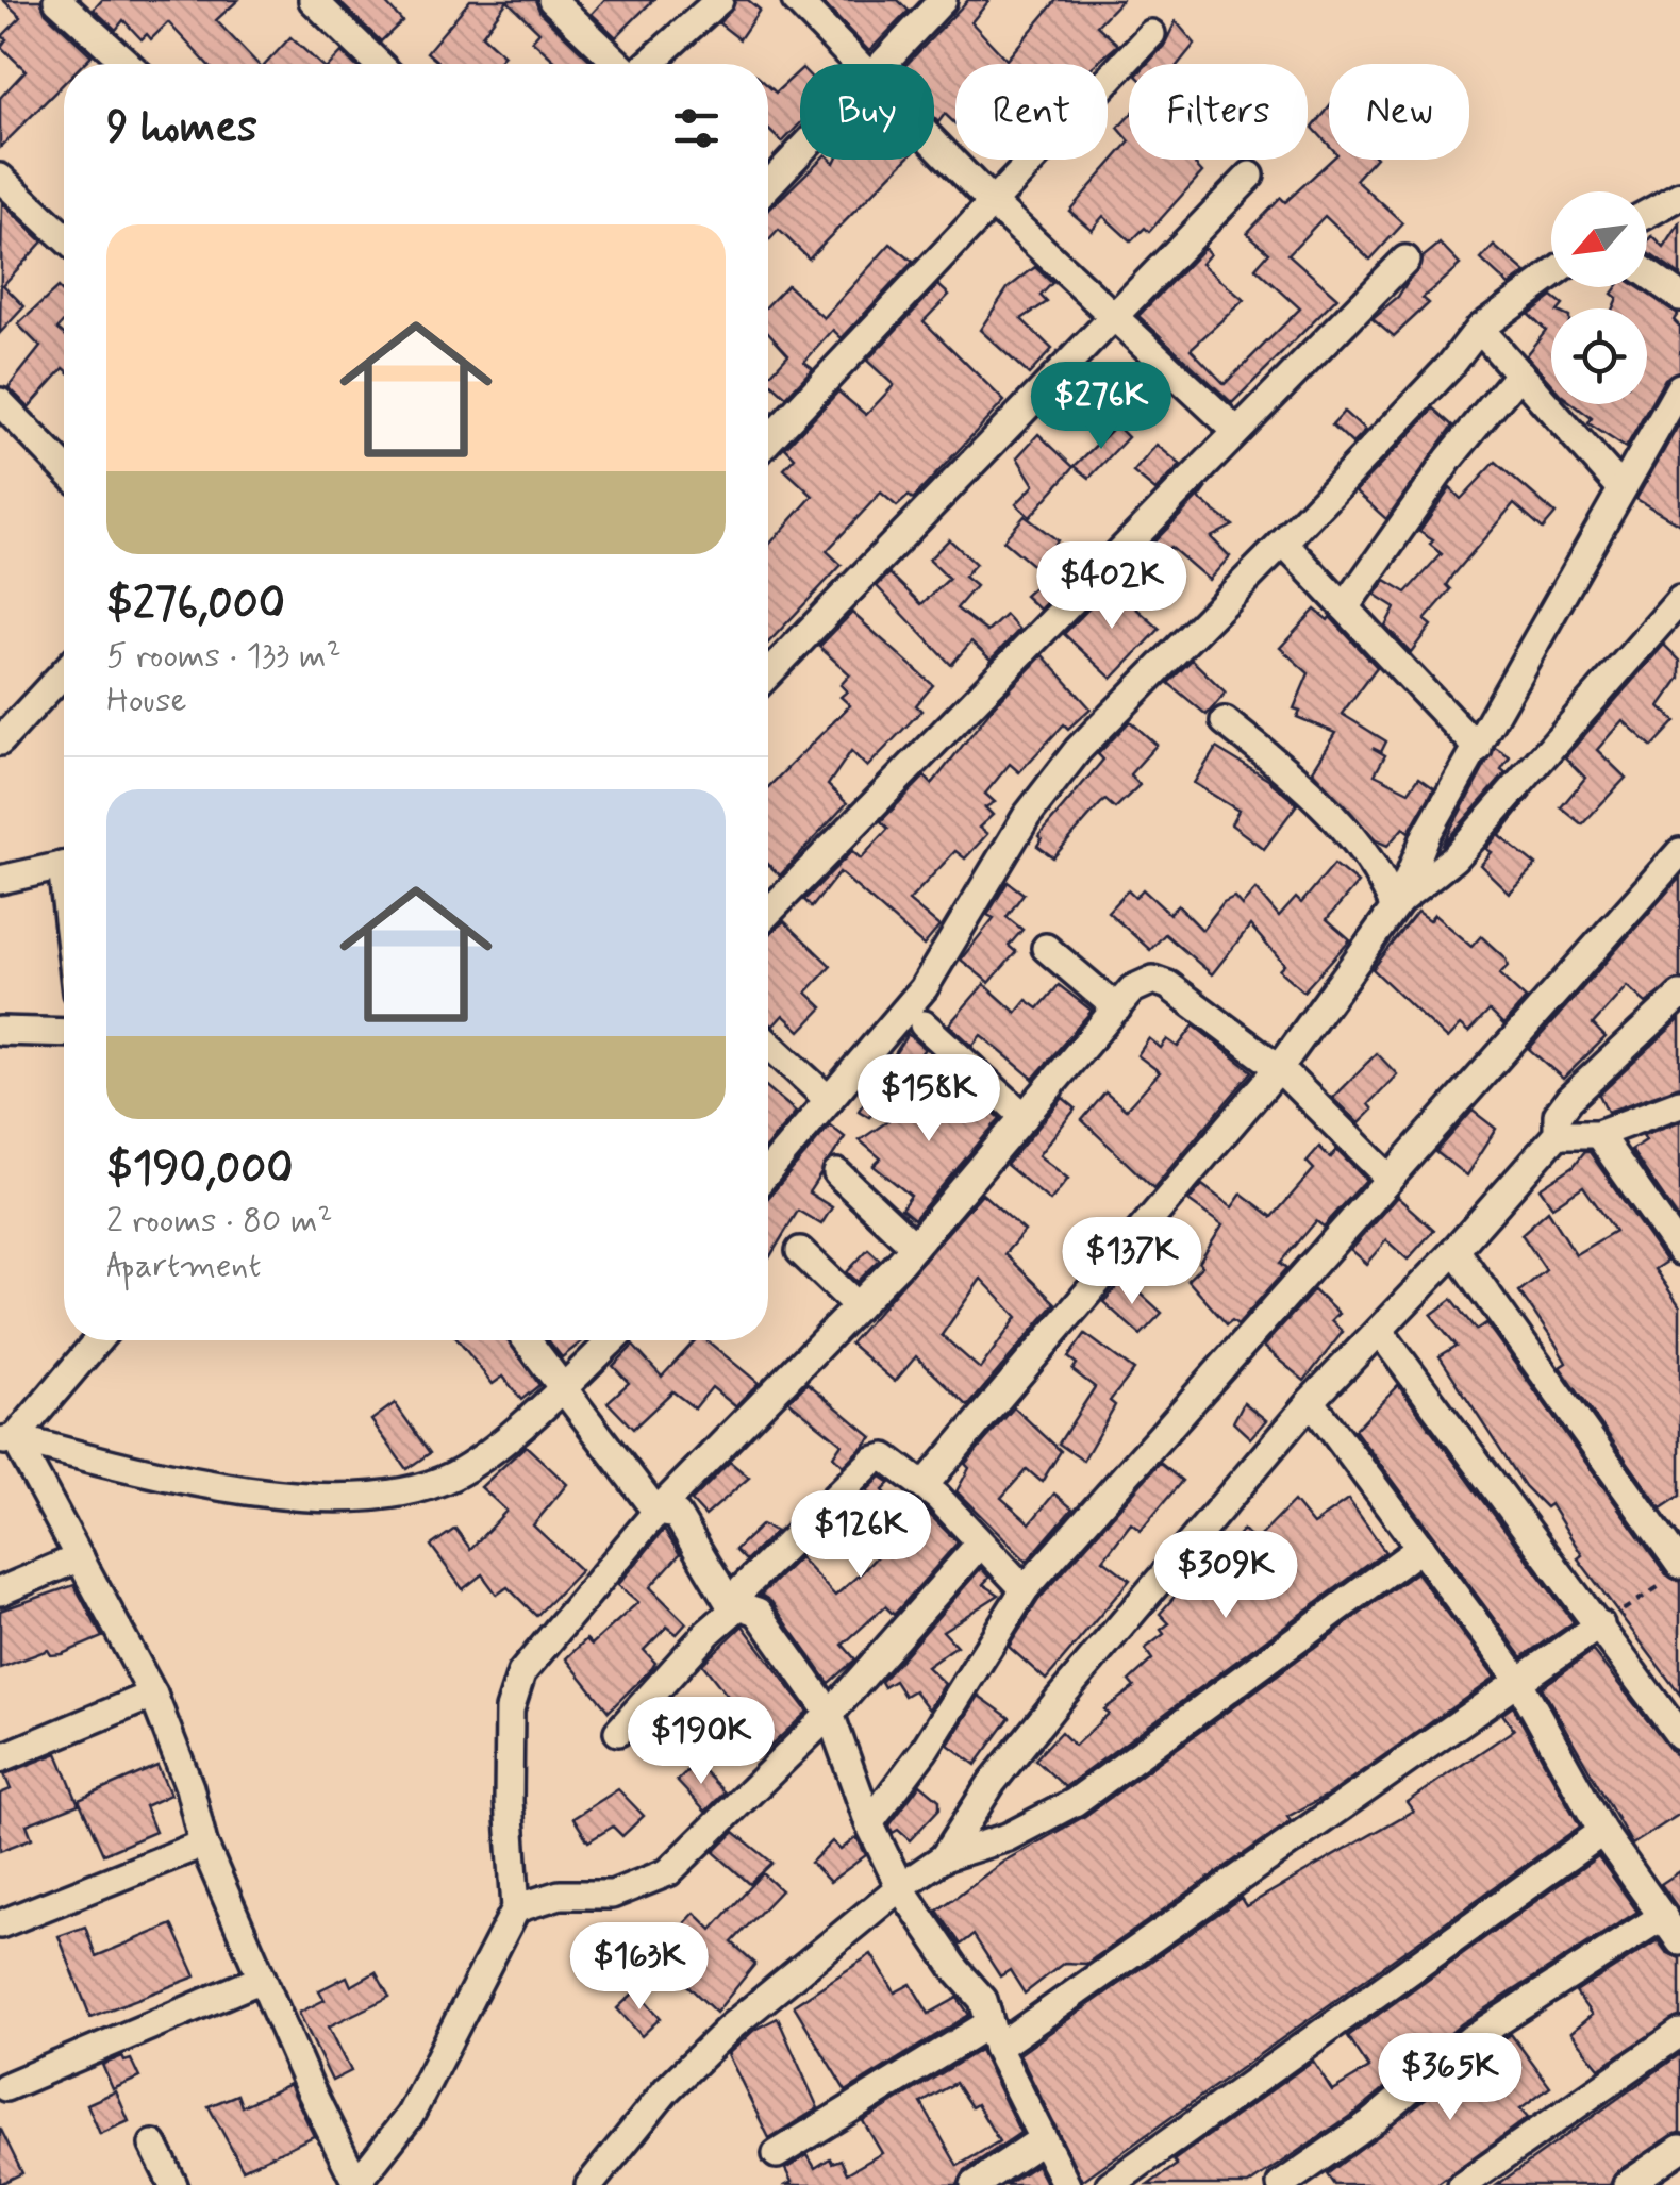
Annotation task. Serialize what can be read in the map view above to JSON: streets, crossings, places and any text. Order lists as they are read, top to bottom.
{
  "north": "bottom left",
  "page": {
    "chip": [
      "Buy",
      "Rent",
      "Filters",
      "New"
    ],
    "heading": "9 homes",
    "list": [
      {
        "name": "$276,000",
        "note": "5 rooms · 133 m² · House"
      },
      {
        "name": "$190,000",
        "note": "2 rooms · 80 m² · Apartment"
      }
    ],
    "price": [
      "$276K",
      "$402K",
      "$158K",
      "$137K",
      "$126K",
      "$309K",
      "$190K",
      "$163K",
      "$365K"
    ]
  }
}
